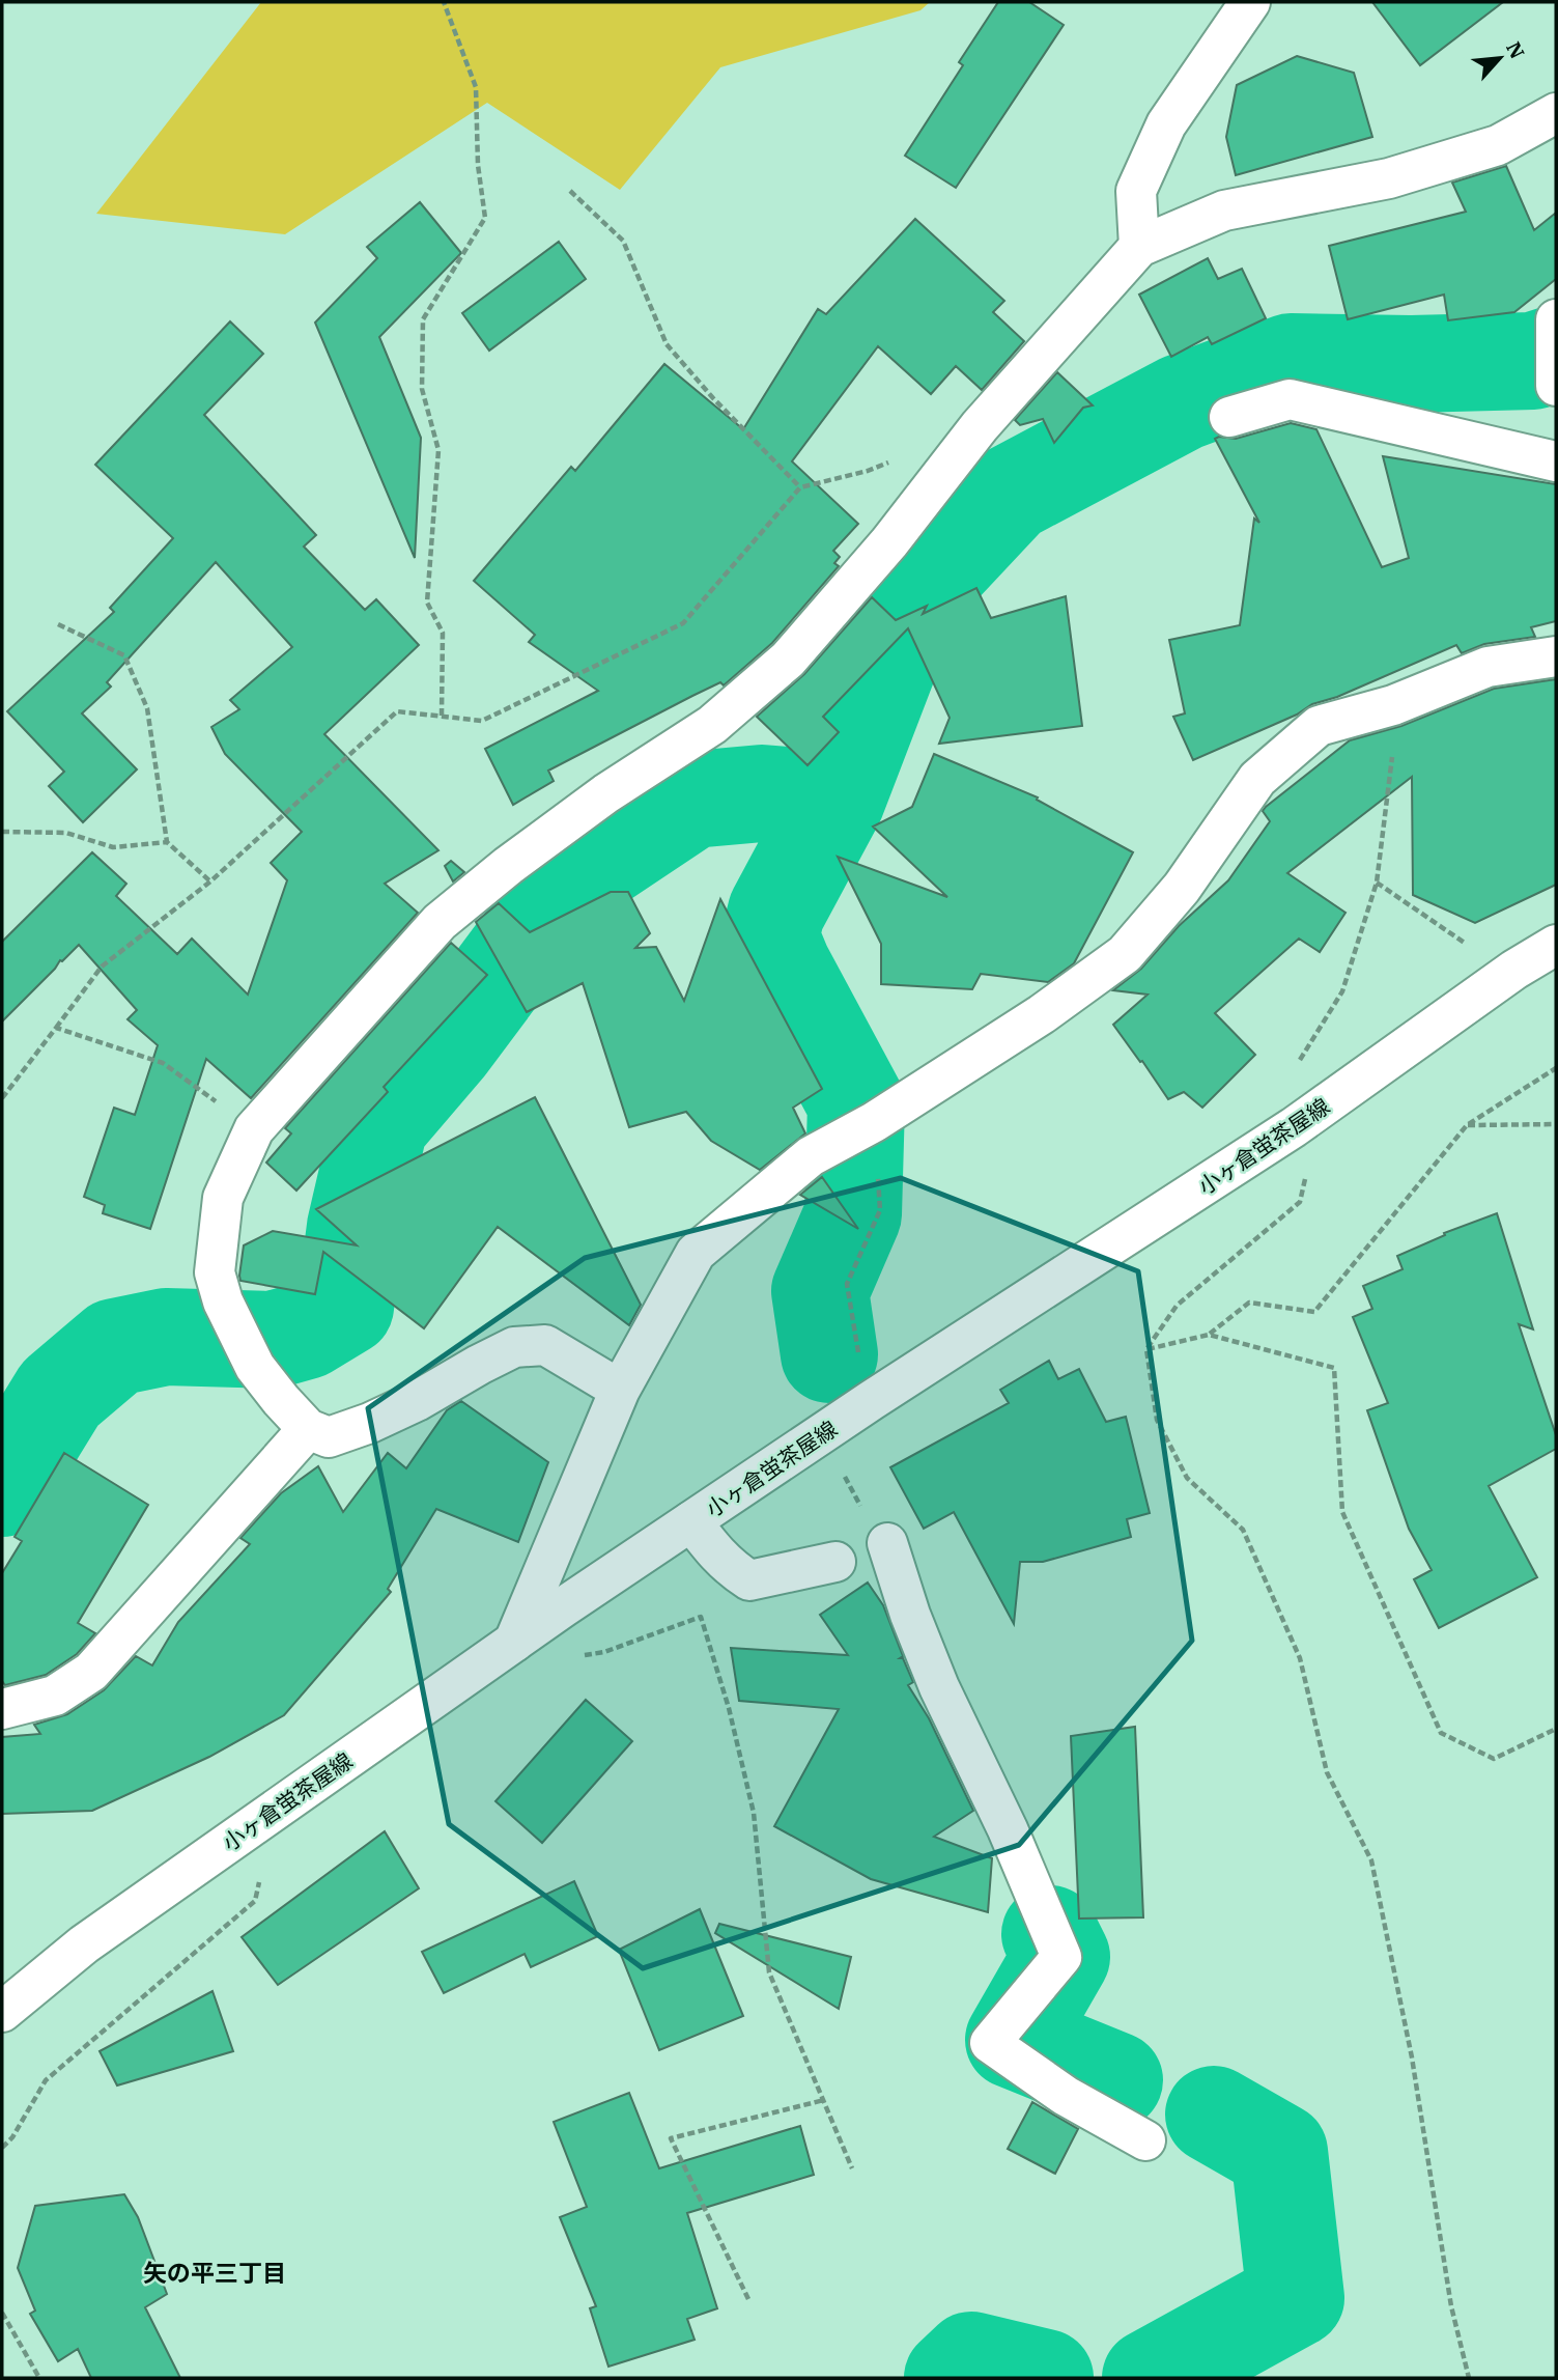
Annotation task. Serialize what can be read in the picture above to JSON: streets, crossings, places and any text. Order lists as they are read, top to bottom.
{
  "streets": {
    "street": ["小ヶ倉蛍茶屋線"]
  },
  "districts": ["矢の平三丁目"],
  "north": "top right"
}
